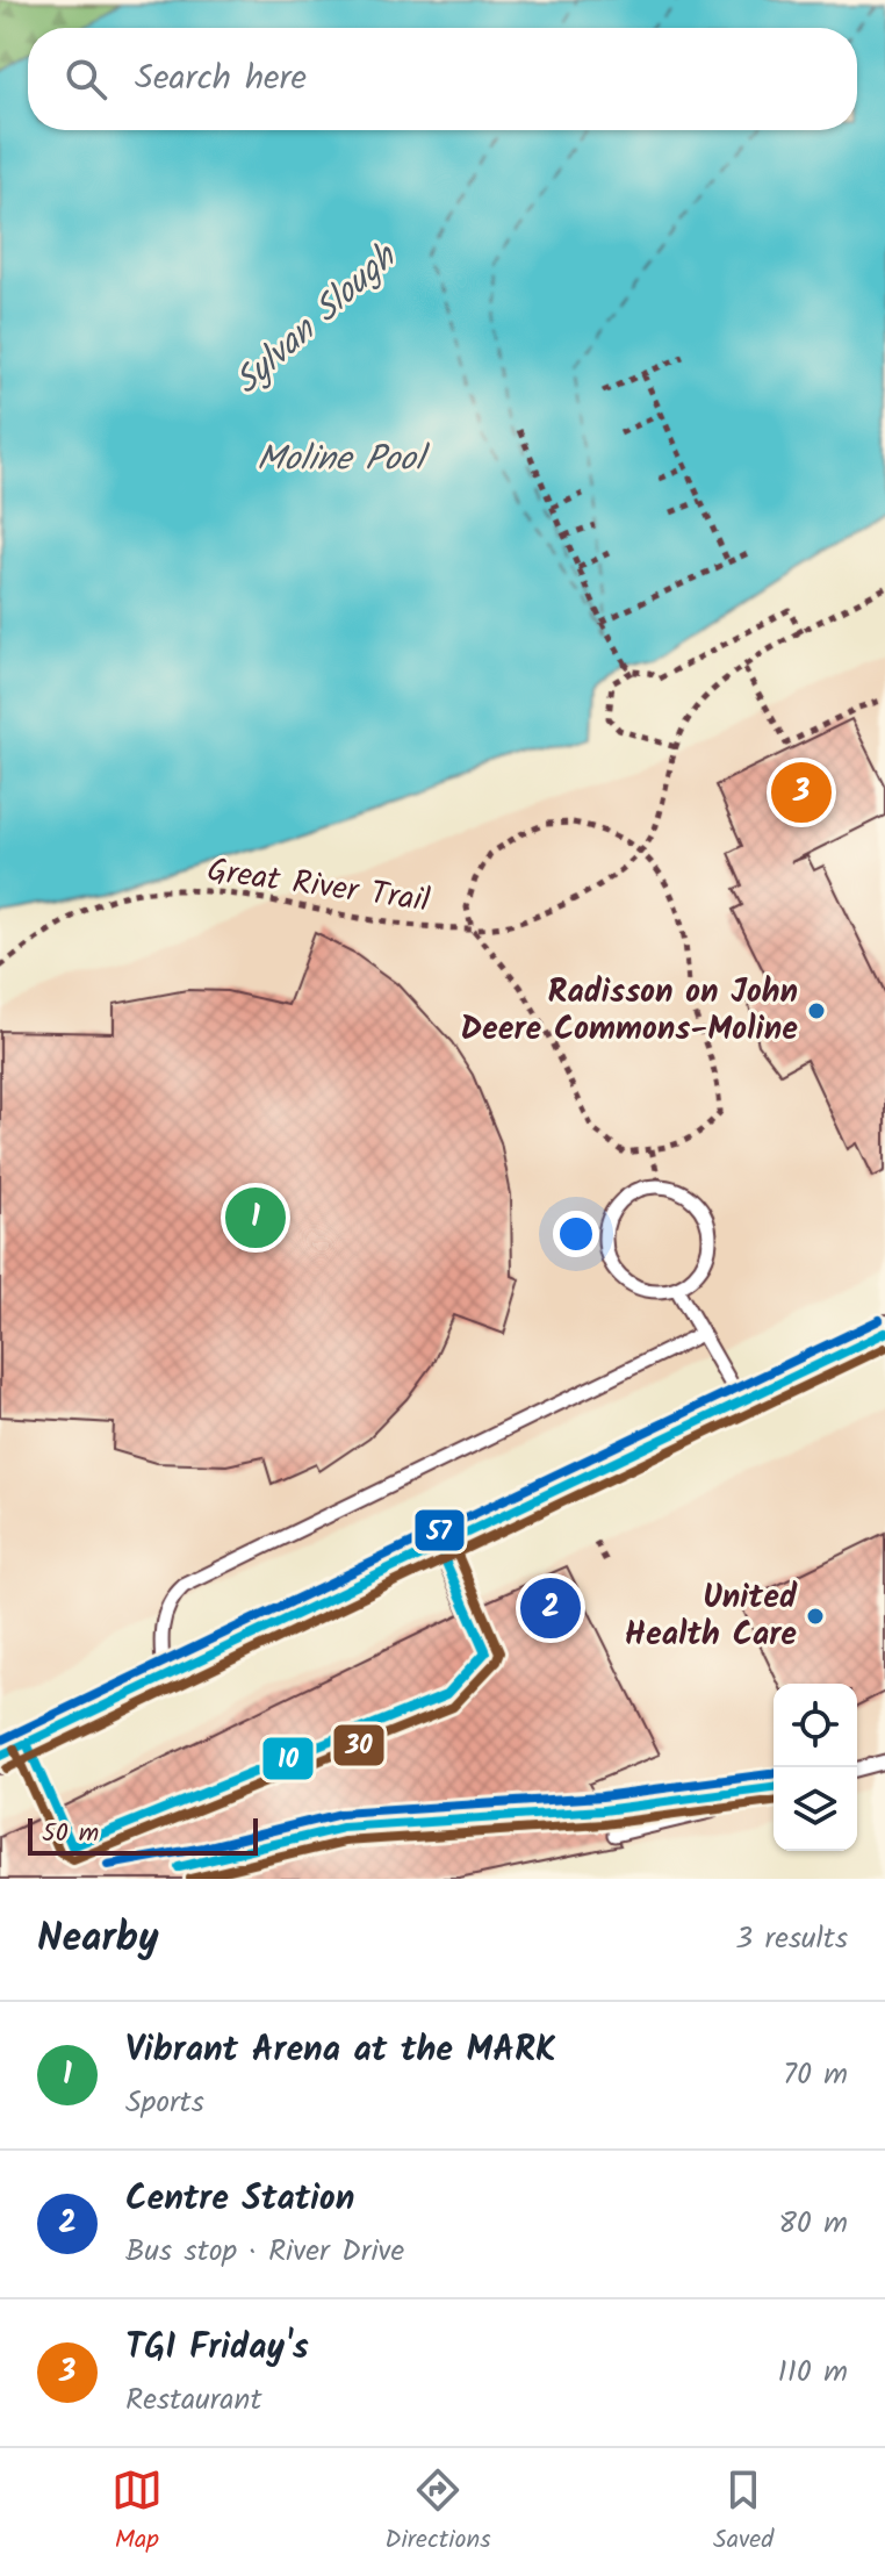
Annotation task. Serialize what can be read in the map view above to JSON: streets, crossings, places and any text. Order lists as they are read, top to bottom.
{
  "streets": {
    "path": ["Great River Trail"]
  },
  "water": ["Sylvan Slough", "Moline Pool"],
  "places": ["Radisson on John Deere Commons-Moline", "United Health Care"],
  "lines": ["transit line 57", "transit line 10", "transit line 30"],
  "scale_bar": "50 m",
  "page": {
    "search": "Search here",
    "pins": ["3", "1", "2"],
    "scale": "50 m",
    "heading": ["Nearby", "3 results"],
    "list": [
      {
        "mark": "1",
        "name": "Vibrant Arena at the MARK",
        "note": "Sports",
        "value": "70 m"
      },
      {
        "mark": "2",
        "name": "Centre Station",
        "note": "Bus stop · River Drive",
        "value": "80 m"
      },
      {
        "mark": "3",
        "name": "TGI Friday's",
        "note": "Restaurant",
        "value": "110 m"
      }
    ],
    "nav": ["Map", "Directions", "Saved"]
  }
}
